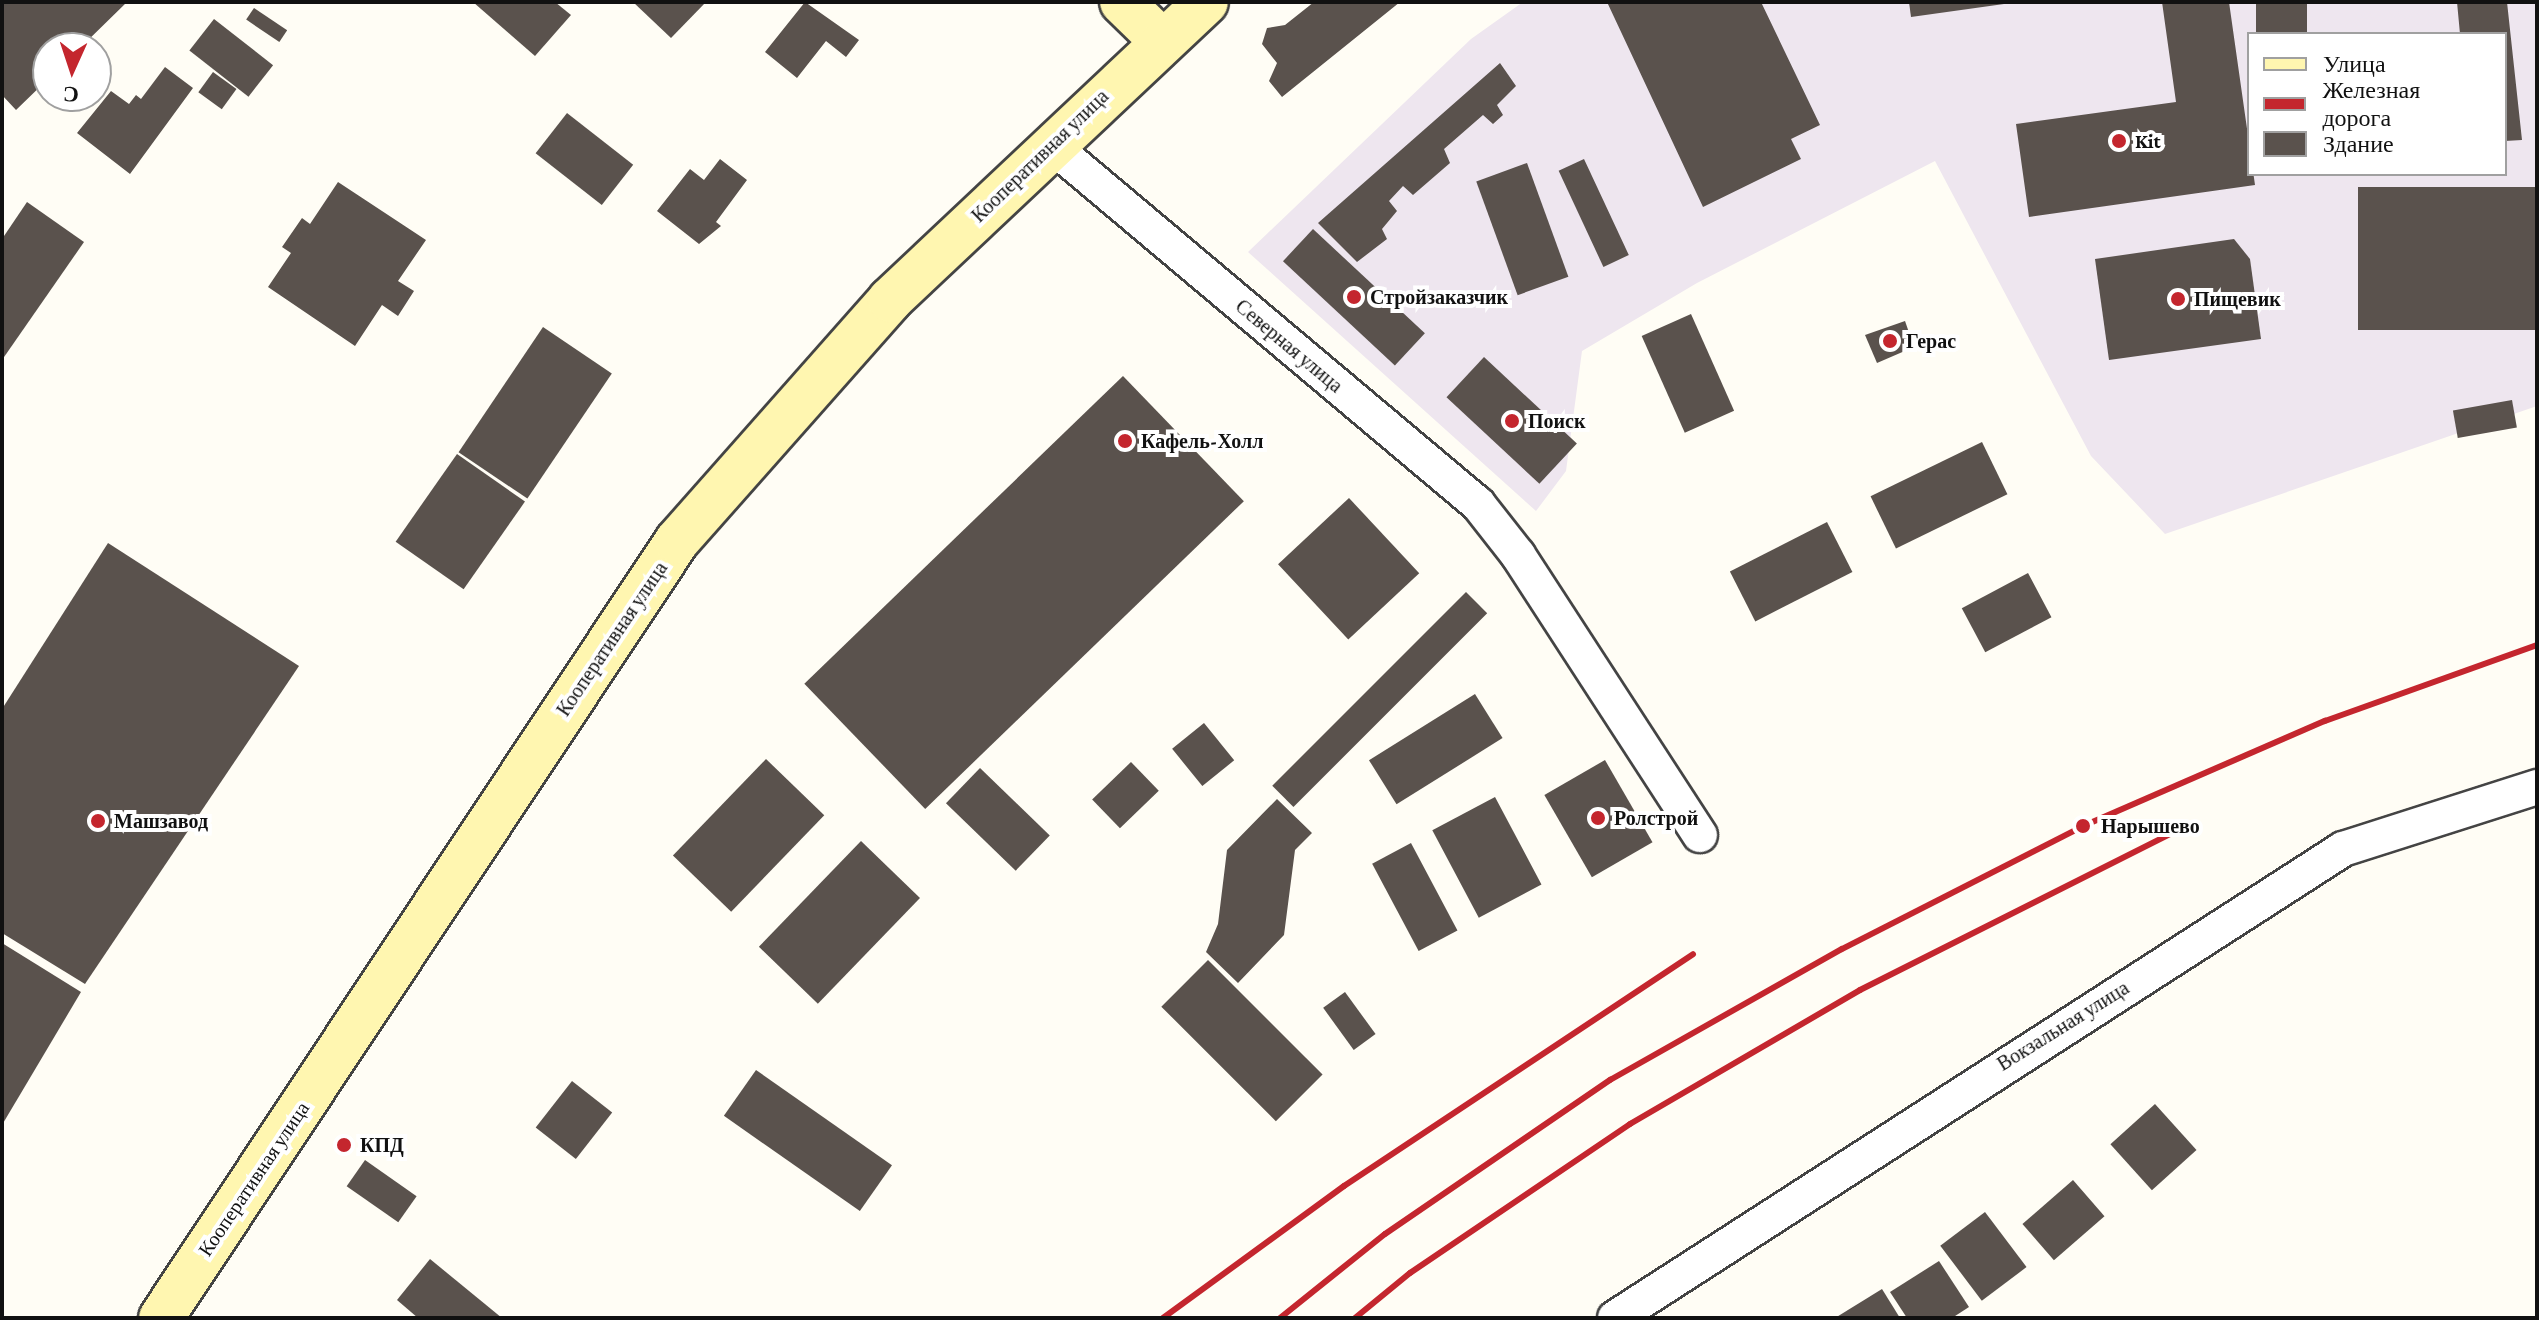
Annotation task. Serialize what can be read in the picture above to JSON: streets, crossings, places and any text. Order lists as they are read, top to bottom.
{
  "streets": {
    "main road": ["Кооперативная улица"],
    "street": ["Северная улица", "Вокзальная улица"]
  },
  "crossings": [
    ["Кооперативная улица", "Северная улица"]
  ],
  "places": [
    "Kit",
    "Стройзаказчик",
    "Пищевик",
    "Герас",
    "Поиск",
    "Кафель-Холл",
    "Ролстрой",
    "Машзавод",
    "Нарышево",
    "КПД"
  ],
  "legend": ["Улица", "Железная дорога", "Здание"],
  "north": "bottom"
}
